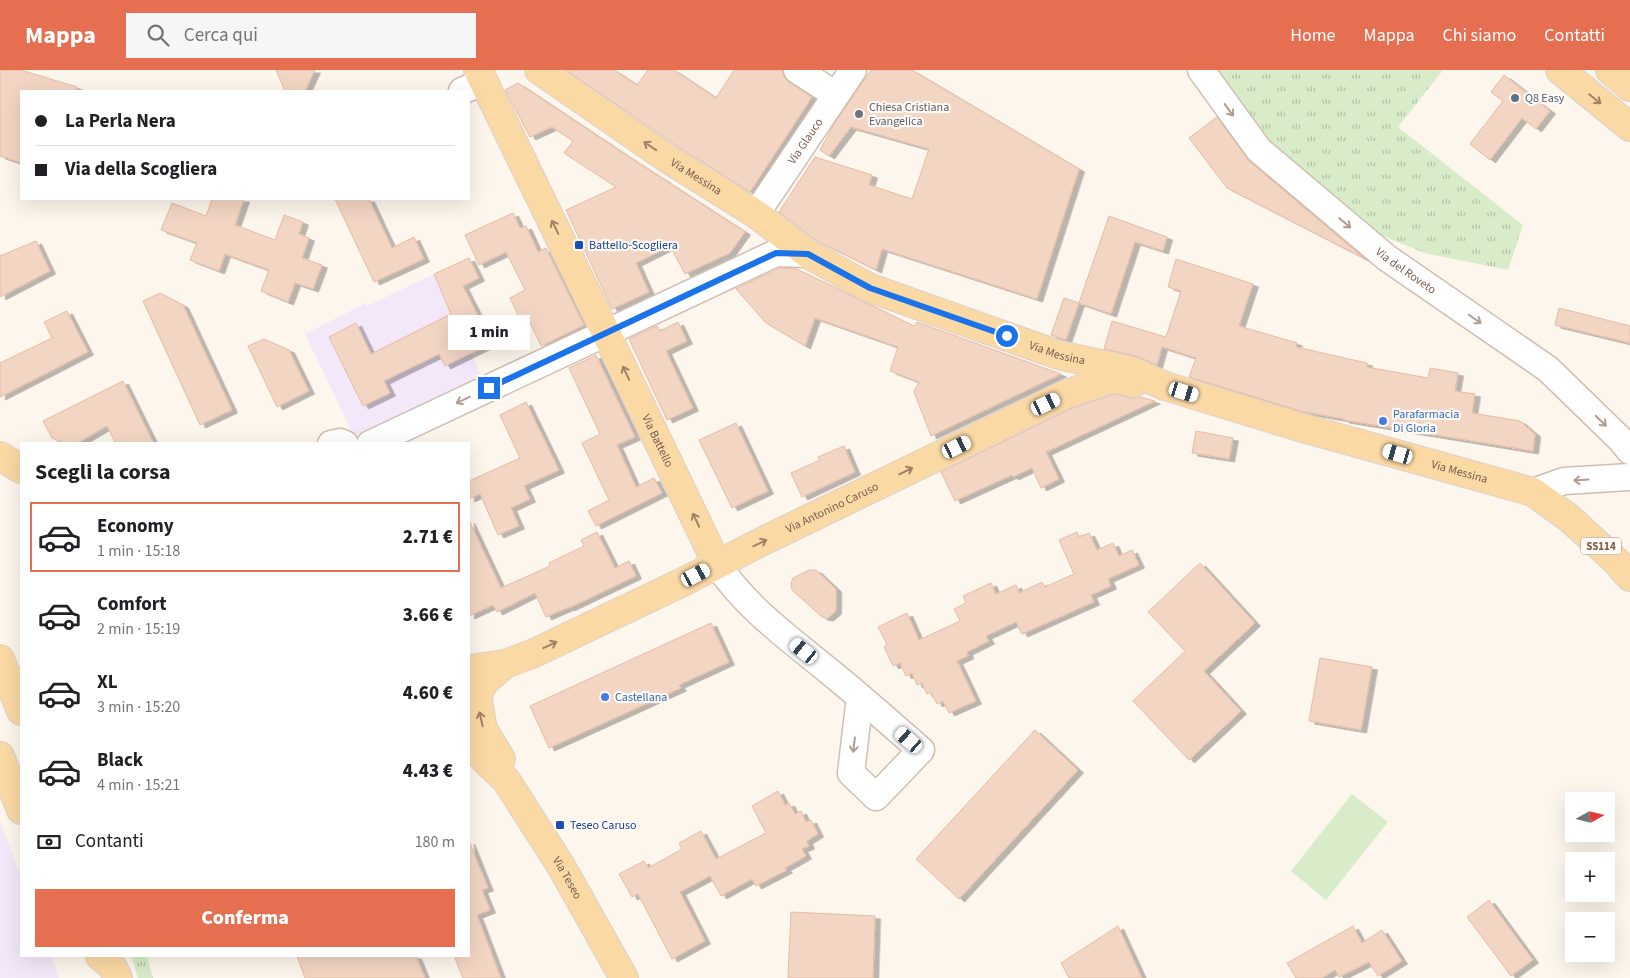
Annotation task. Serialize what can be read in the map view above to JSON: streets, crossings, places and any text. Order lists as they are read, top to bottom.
{
  "streets": {
    "main road": [
      "Via Messina",
      "Via Battello",
      "Via Antonino Caruso",
      "SS114",
      "Via Teseo"
    ],
    "street": ["Via Glauco", "Via del Roveto"]
  },
  "crossings": [
    ["Via Glauco", "Via Messina"],
    ["Via Messina", "Via Antonino Caruso"],
    ["Via Messina", "SS114"],
    ["Via Battello", "Via Antonino Caruso"]
  ],
  "one_way": ["Via del Roveto", "Via Antonino Caruso"],
  "places": {
    "other": [
      "Q8 Easy",
      "Chiesa Cristiana Evangelica",
      "Parafarmacia Di Gloria",
      "Castellana"
    ],
    "transit": ["Battello-Scogliera", "Teseo Caruso"]
  },
  "north": "right",
  "page": {
    "header": "Mappa",
    "search": "Cerca qui",
    "nav": [
      "Home",
      "Mappa",
      "Chi siamo",
      "Contatti"
    ],
    "banner": ["La Perla Nera", "Via della Scogliera"],
    "bubble": "1 min",
    "heading": "Scegli la corsa",
    "list": [
      {
        "name": "Economy",
        "note": "1 min · 15:18",
        "value": "2.71 €"
      },
      {
        "name": "Comfort",
        "note": "2 min · 15:19",
        "value": "3.66 €"
      },
      {
        "name": "XL",
        "note": "3 min · 15:20",
        "value": "4.60 €"
      },
      {
        "name": "Black",
        "note": "4 min · 15:21",
        "value": "4.43 €"
      }
    ],
    "map_buttons": ["+", "−"],
    "pay": ["Contanti", "180 m"],
    "buttons": "Conferma"
  }
}
